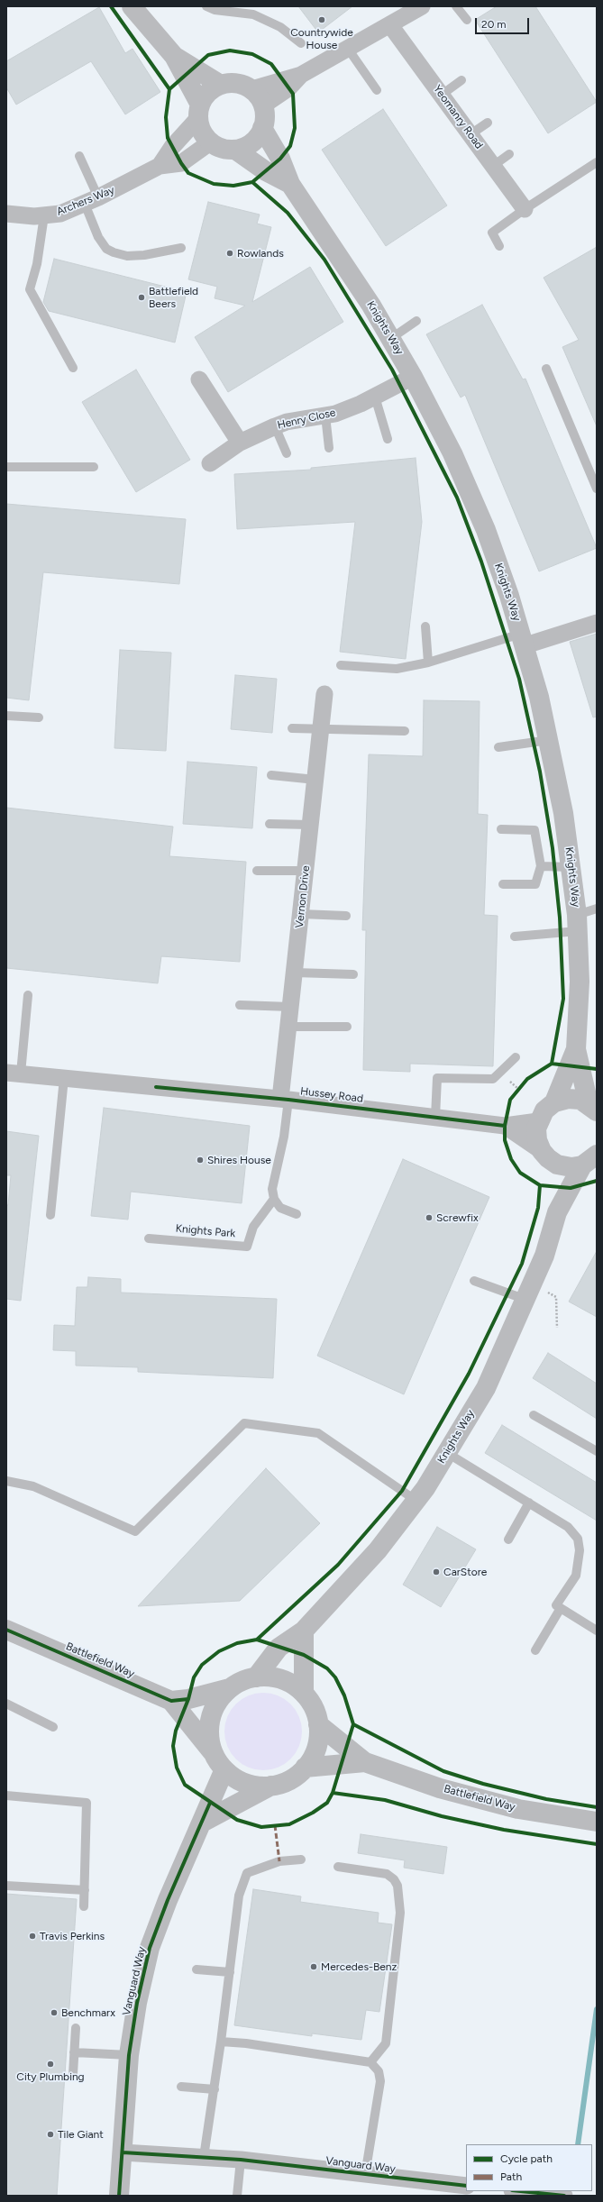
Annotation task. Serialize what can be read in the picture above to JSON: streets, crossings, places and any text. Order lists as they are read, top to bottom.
{
  "streets": {
    "street": [
      "Yeomanry Road",
      "Archers Way",
      "Knights Way",
      "Henry Close",
      "Vernon Drive",
      "Hussey Road",
      "Battlefield Way",
      "Vanguard Way"
    ],
    "lane": ["Knights Park"]
  },
  "crossings": [
    ["Archers Way", "Knights Way"],
    ["Knights Way", "Henry Close"],
    ["Knights Way", "Hussey Road"],
    ["Knights Way", "Battlefield Way"],
    ["Knights Way", "Vanguard Way"],
    ["Vernon Drive", "Hussey Road"],
    ["Battlefield Way", "Vanguard Way"]
  ],
  "places": [
    "Countrywide House",
    "Rowlands",
    "Battlefield Beers",
    "Shires House",
    "Screwfix",
    "CarStore",
    "Travis Perkins",
    "Mercedes-Benz",
    "Benchmarx",
    "City Plumbing",
    "Tile Giant"
  ],
  "legend": ["Cycle path", "Path"],
  "scale_bar": "20 m"
}
